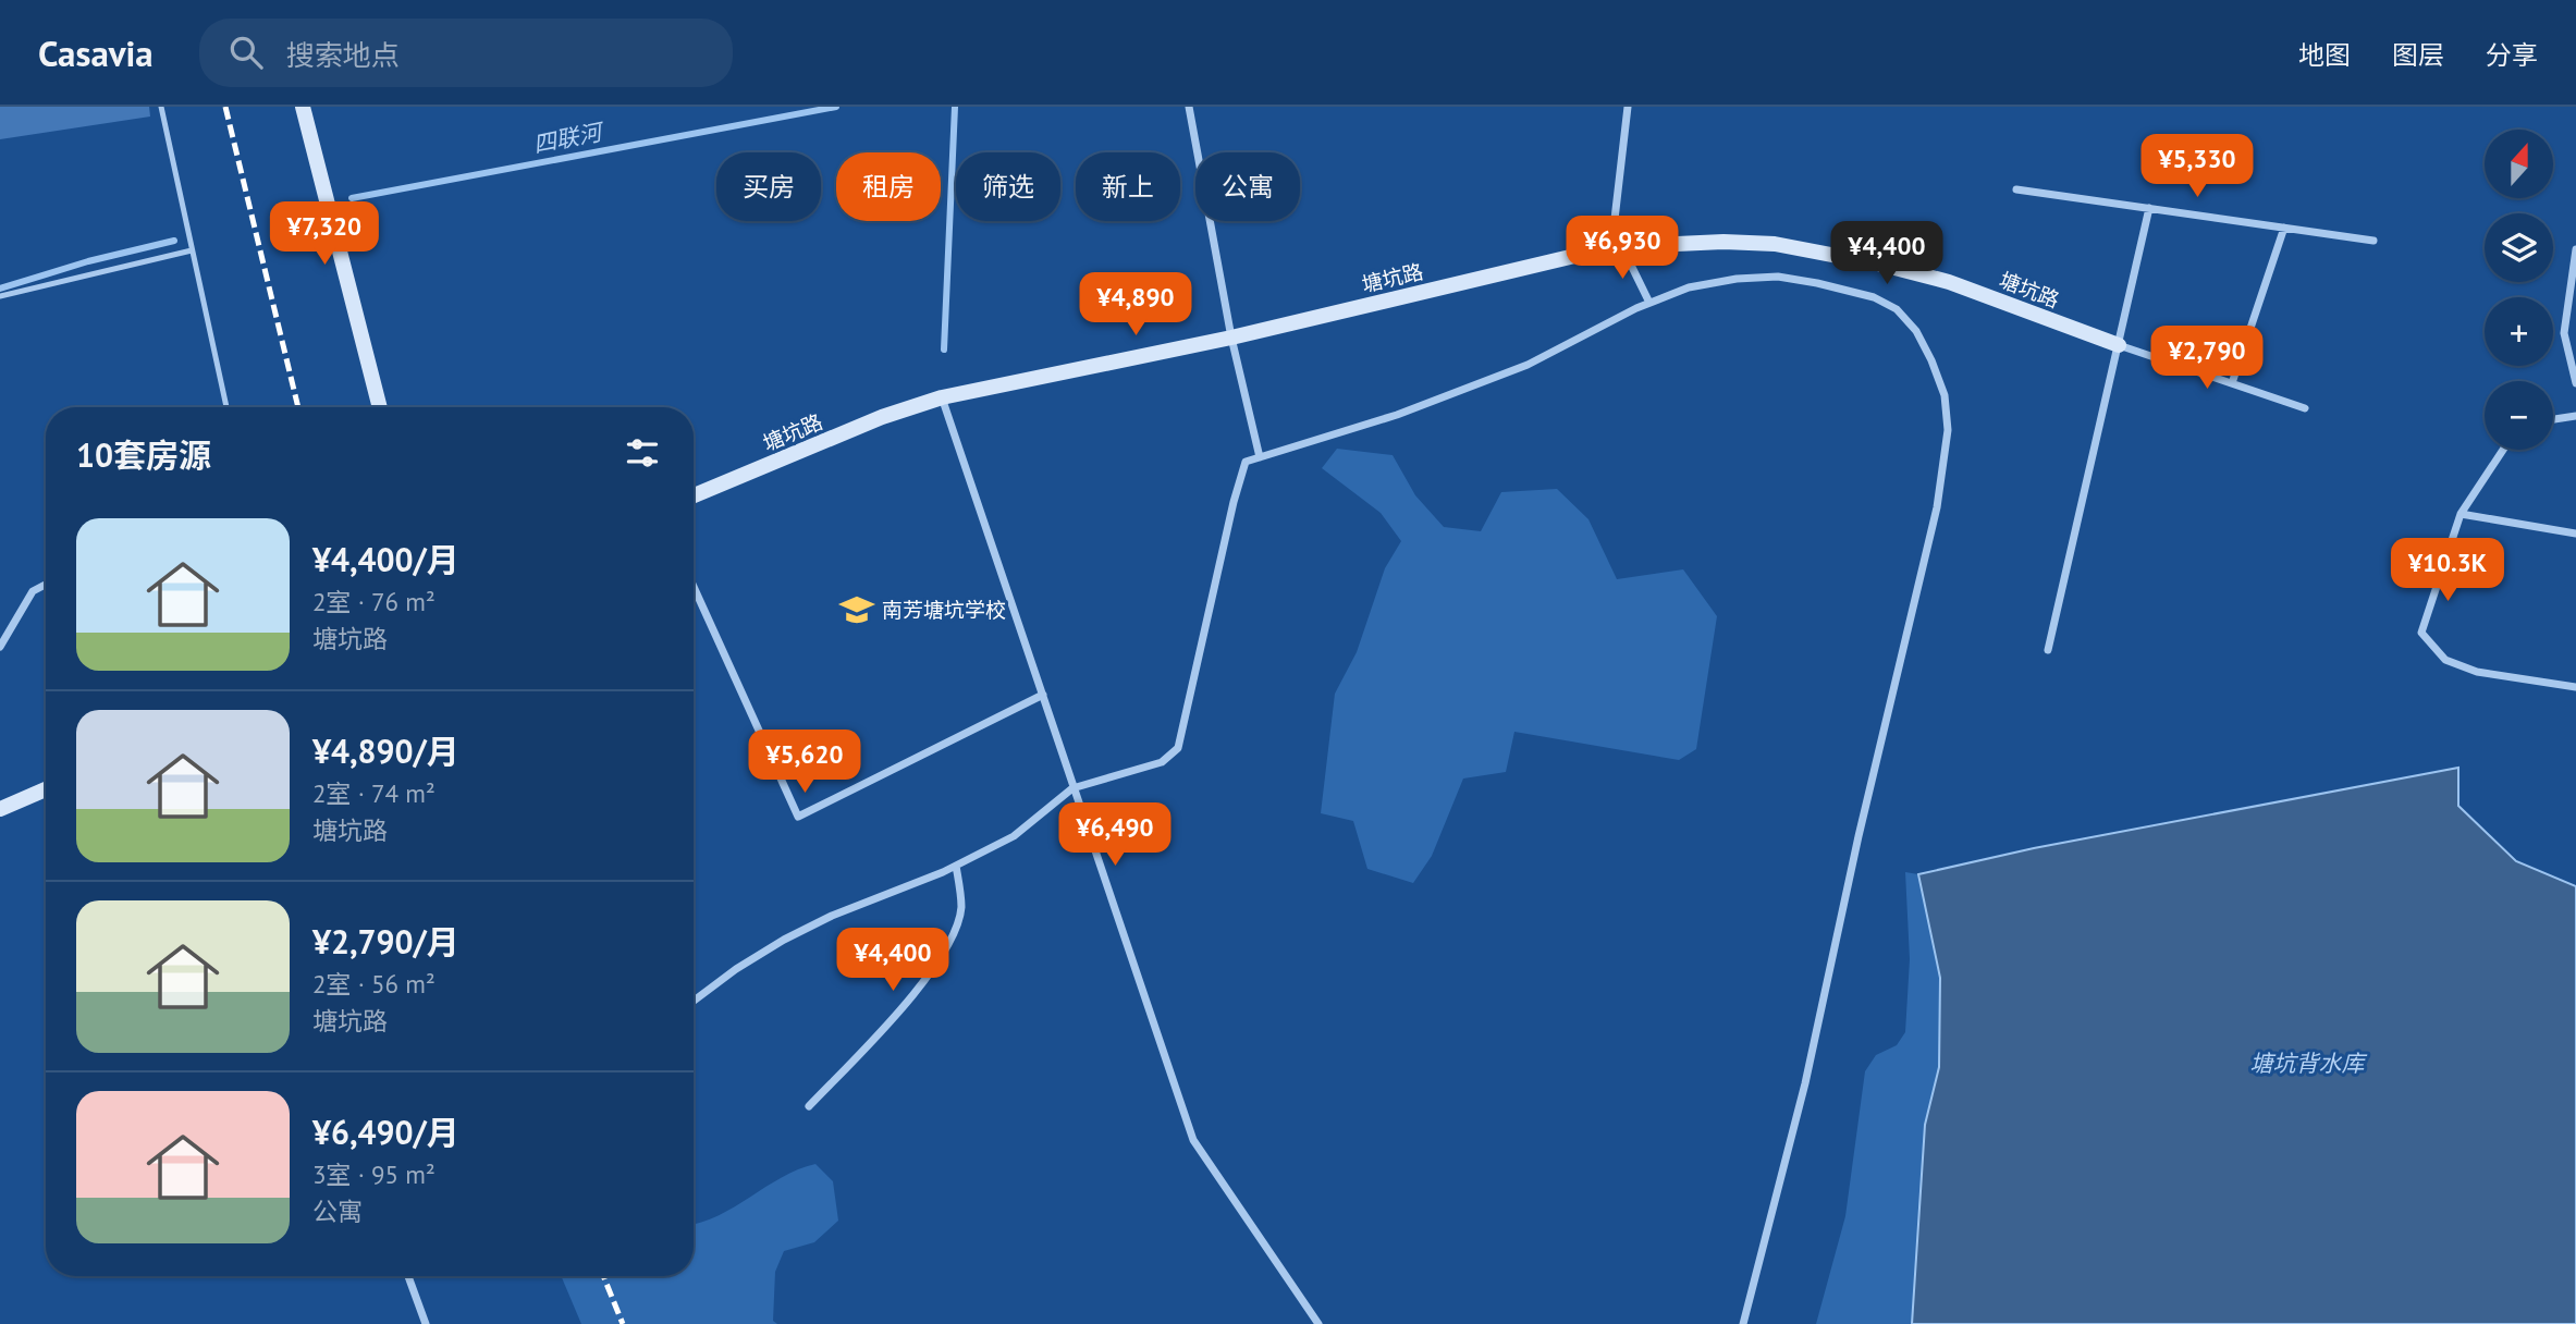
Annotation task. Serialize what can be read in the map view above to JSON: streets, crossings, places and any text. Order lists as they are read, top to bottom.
{
  "streets": {
    "street": ["塘坑路"]
  },
  "water": ["四联河", "塘坑背水库"],
  "places": {
    "school or university": ["南芳塘坑学校"]
  },
  "north": "top",
  "page": {
    "header": "Casavia",
    "search": "搜索地点",
    "nav": ["地图", "图层", "分享"],
    "map_buttons": ["+", "−"],
    "price": [
      "¥5,330",
      "¥7,320",
      "¥6,930",
      "¥4,400",
      "¥4,890",
      "¥2,790",
      "¥10.3K",
      "¥5,620",
      "¥6,490",
      "¥4,400"
    ],
    "chip": [
      "买房",
      "租房",
      "筛选",
      "新上",
      "公寓"
    ],
    "heading": "10套房源",
    "list": [
      {
        "name": "¥4,400/月",
        "note": "2室 · 76 m² · 塘坑路"
      },
      {
        "name": "¥4,890/月",
        "note": "2室 · 74 m² · 塘坑路"
      },
      {
        "name": "¥2,790/月",
        "note": "2室 · 56 m² · 塘坑路"
      },
      {
        "name": "¥6,490/月",
        "note": "3室 · 95 m² · 公寓"
      }
    ]
  }
}
